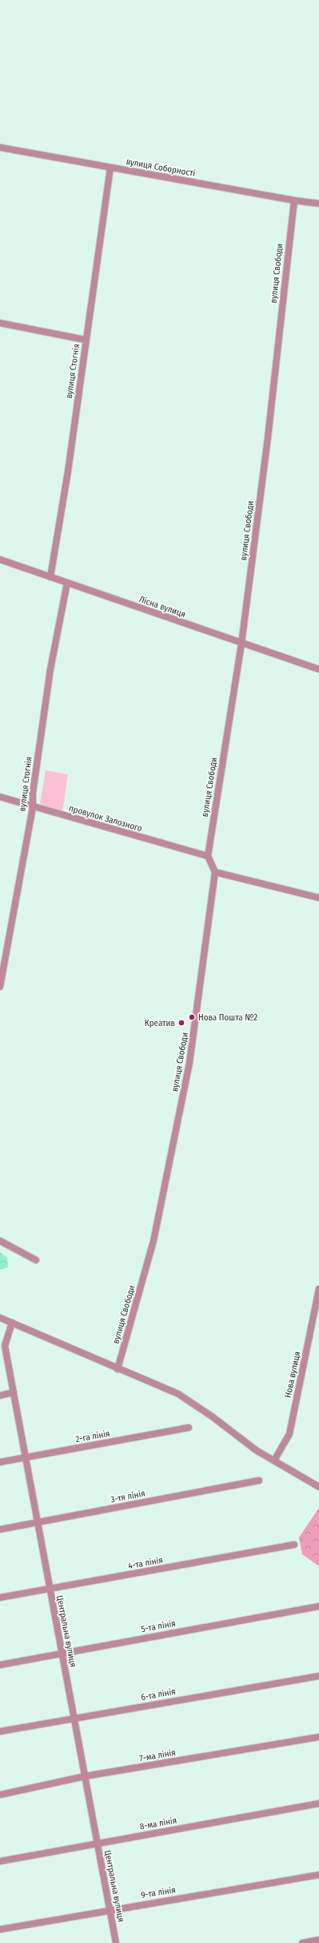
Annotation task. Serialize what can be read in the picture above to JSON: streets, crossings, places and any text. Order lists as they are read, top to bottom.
{
  "streets": {
    "street": [
      "вулиця Соборності",
      "вулиця Свободи",
      "вулиця Стогнія",
      "Лісна вулиця",
      "провулок Залозного",
      "Нова вулиця",
      "2-га лінія",
      "3-тя лінія",
      "4-та лінія",
      "5-та лінія",
      "Центральна вулиця",
      "6-та лінія",
      "7-ма лінія",
      "8-ма лінія",
      "9-та лінія"
    ]
  },
  "crossings": [
    ["вулиця Соборності", "вулиця Свободи"],
    ["вулиця Соборності", "вулиця Стогнія"],
    ["вулиця Свободи", "Лісна вулиця"],
    ["вулиця Свободи", "провулок Залозного"],
    ["вулиця Стогнія", "Лісна вулиця"],
    ["вулиця Стогнія", "провулок Залозного"],
    ["2-га лінія", "Центральна вулиця"],
    ["3-тя лінія", "Центральна вулиця"],
    ["4-та лінія", "Центральна вулиця"],
    ["5-та лінія", "Центральна вулиця"],
    ["Центральна вулиця", "6-та лінія"],
    ["Центральна вулиця", "7-ма лінія"],
    ["Центральна вулиця", "8-ма лінія"],
    ["Центральна вулиця", "9-та лінія"]
  ],
  "places": ["Нова Пошта №2", "Креатив"]
}
